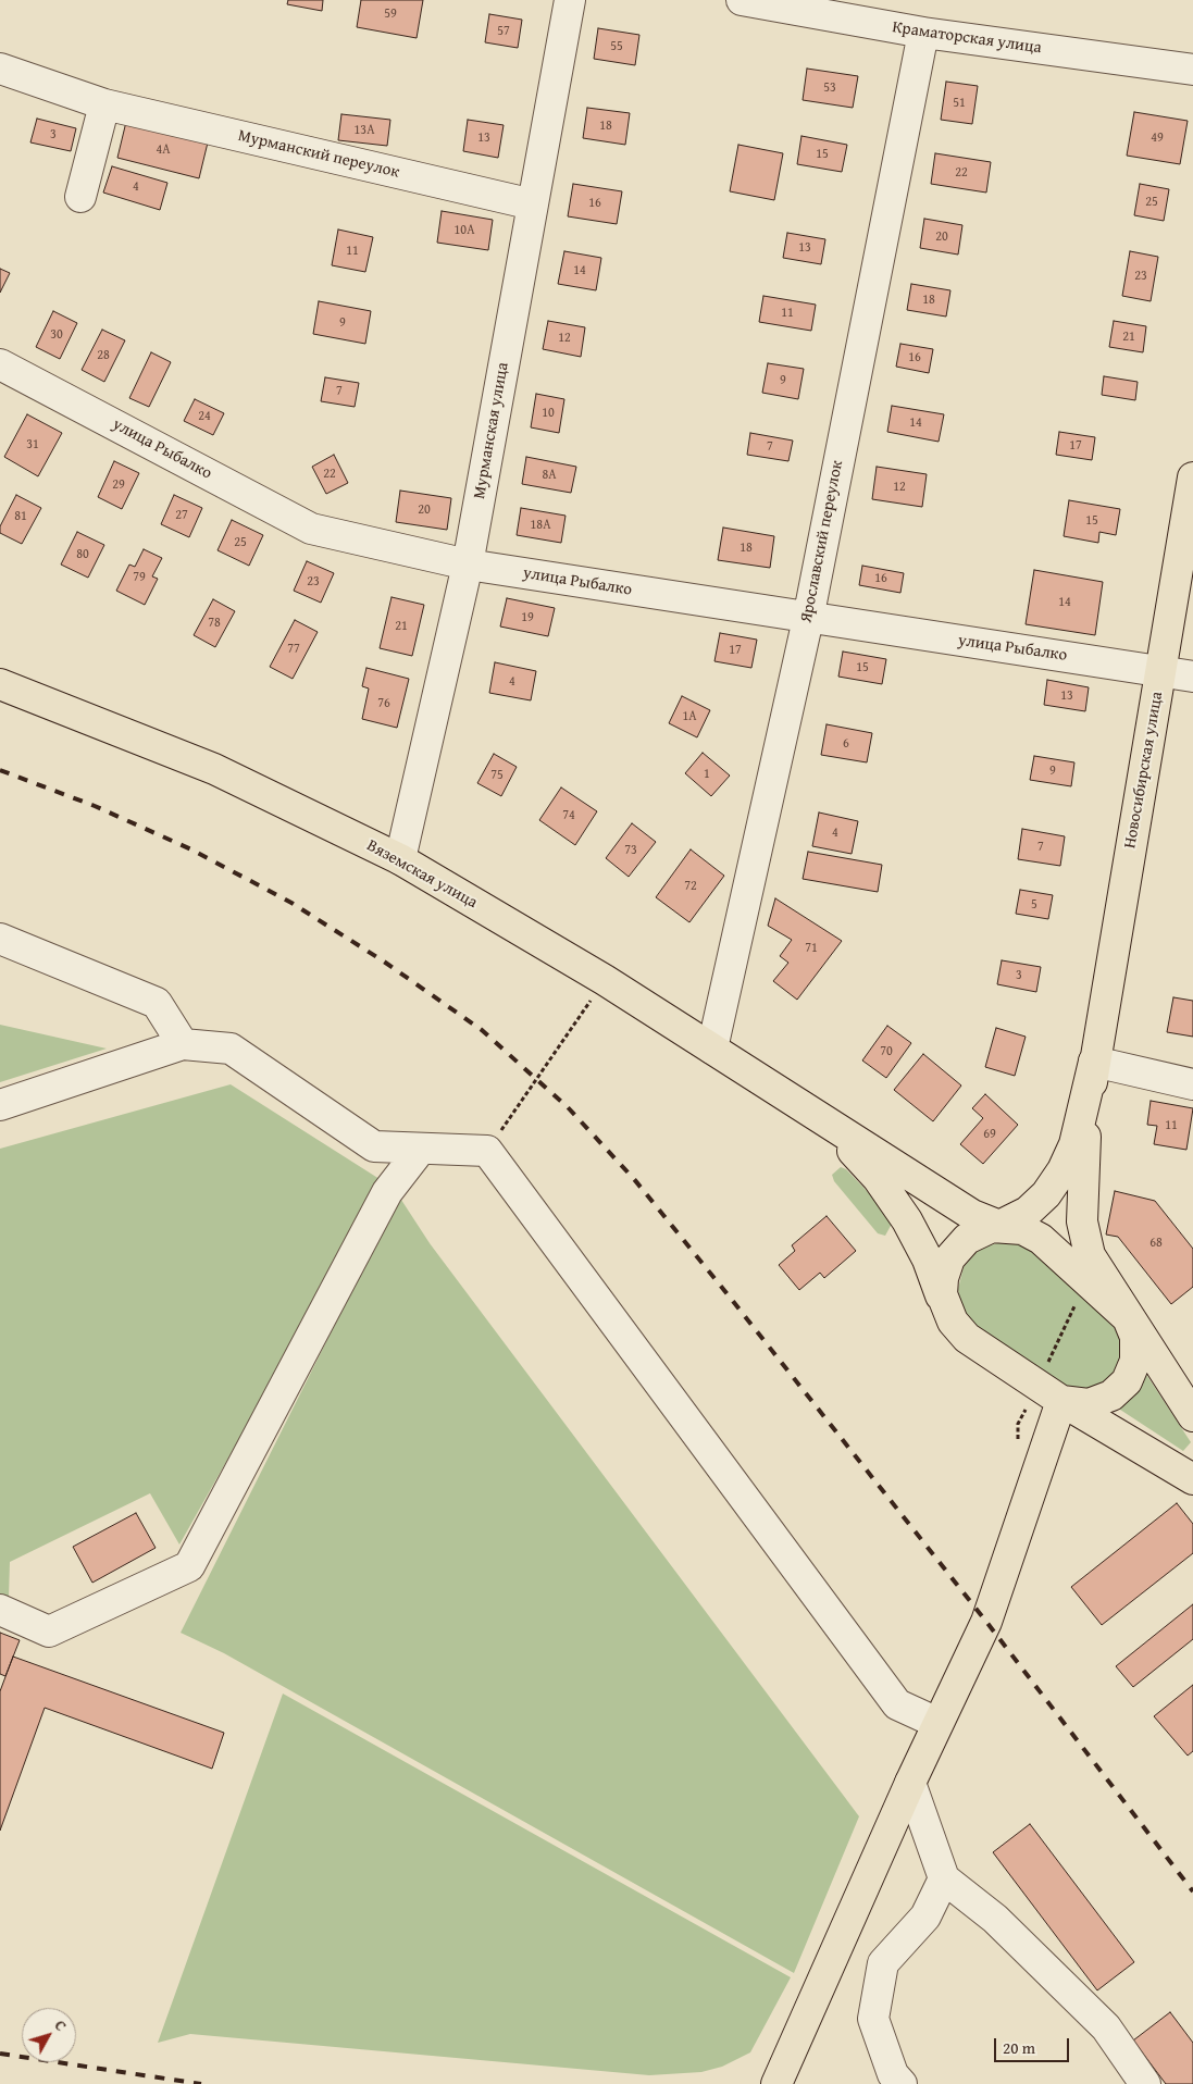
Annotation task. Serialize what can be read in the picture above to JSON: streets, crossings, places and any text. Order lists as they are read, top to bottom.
{
  "streets": {
    "main road": ["Новосибирская улица", "Вяземская улица"],
    "street": [
      "Краматорская улица",
      "Мурманский переулок",
      "Мурманская улица",
      "улица Рыбалко",
      "Ярославский переулок"
    ]
  },
  "crossings": [
    ["Краматорская улица", "Ярославский переулок"],
    ["Мурманский переулок", "Мурманская улица"],
    ["Мурманская улица", "улица Рыбалко"],
    ["Мурманская улица", "Вяземская улица"],
    ["улица Рыбалко", "Ярославский переулок"],
    ["улица Рыбалко", "Новосибирская улица"],
    ["Ярославский переулок", "Вяземская улица"]
  ],
  "house_numbers": [
    "59",
    "57",
    "55",
    "53",
    "51",
    "18",
    "13А",
    "3",
    "13",
    "49",
    "4А",
    "15",
    "22",
    "4",
    "25",
    "16",
    "10А",
    "20",
    "13",
    "11",
    "14",
    "23",
    "18",
    "11",
    "9",
    "30",
    "21",
    "12",
    "28",
    "16",
    "9",
    "7",
    "10",
    "24",
    "14",
    "31",
    "17",
    "7",
    "22",
    "8А",
    "29",
    "12",
    "20",
    "27",
    "81",
    "15",
    "18А",
    "25",
    "18",
    "80",
    "79",
    "16",
    "23",
    "14",
    "19",
    "78",
    "21",
    "77",
    "17",
    "15",
    "4",
    "13",
    "76",
    "1А",
    "6",
    "9",
    "1",
    "75",
    "74",
    "4",
    "7",
    "73",
    "72",
    "5",
    "71",
    "3",
    "70",
    "11",
    "69",
    "68"
  ],
  "scale_bar": "20 m",
  "north": "top right"
}
